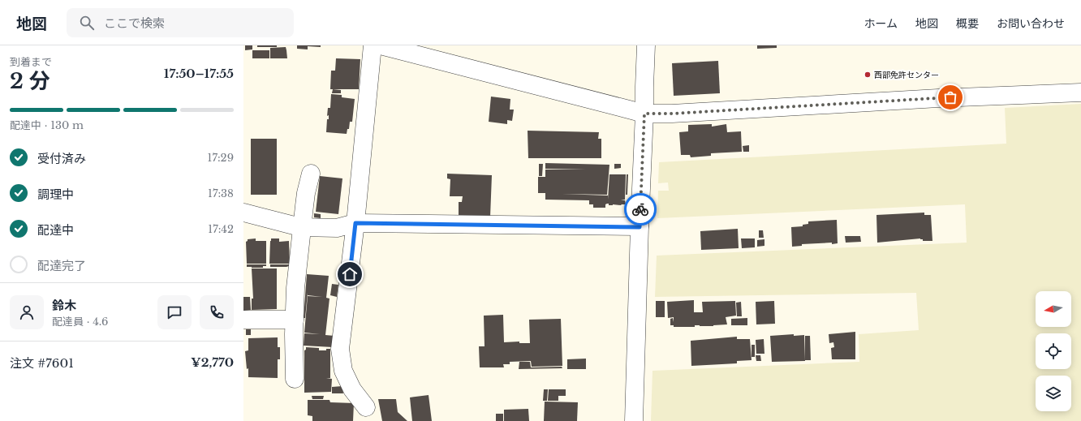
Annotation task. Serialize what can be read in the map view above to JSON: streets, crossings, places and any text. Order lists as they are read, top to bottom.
{
  "places": ["西部免許センター"],
  "north": "left",
  "page": {
    "header": "地図",
    "search": "ここで検索",
    "nav": [
      "ホーム",
      "地図",
      "概要",
      "お問い合わせ"
    ],
    "heading": ["2 分", "到着まで", "17:50–17:55"],
    "panel": [
      "鈴木",
      "配達員 · 4.6",
      "注文 #7601",
      "¥2,770"
    ],
    "bar": "配達中 · 130 m",
    "list": [
      ["受付済み", "17:29"],
      ["調理中", "17:38"],
      ["配達中", "17:42"],
      "配達完了"
    ]
  }
}
